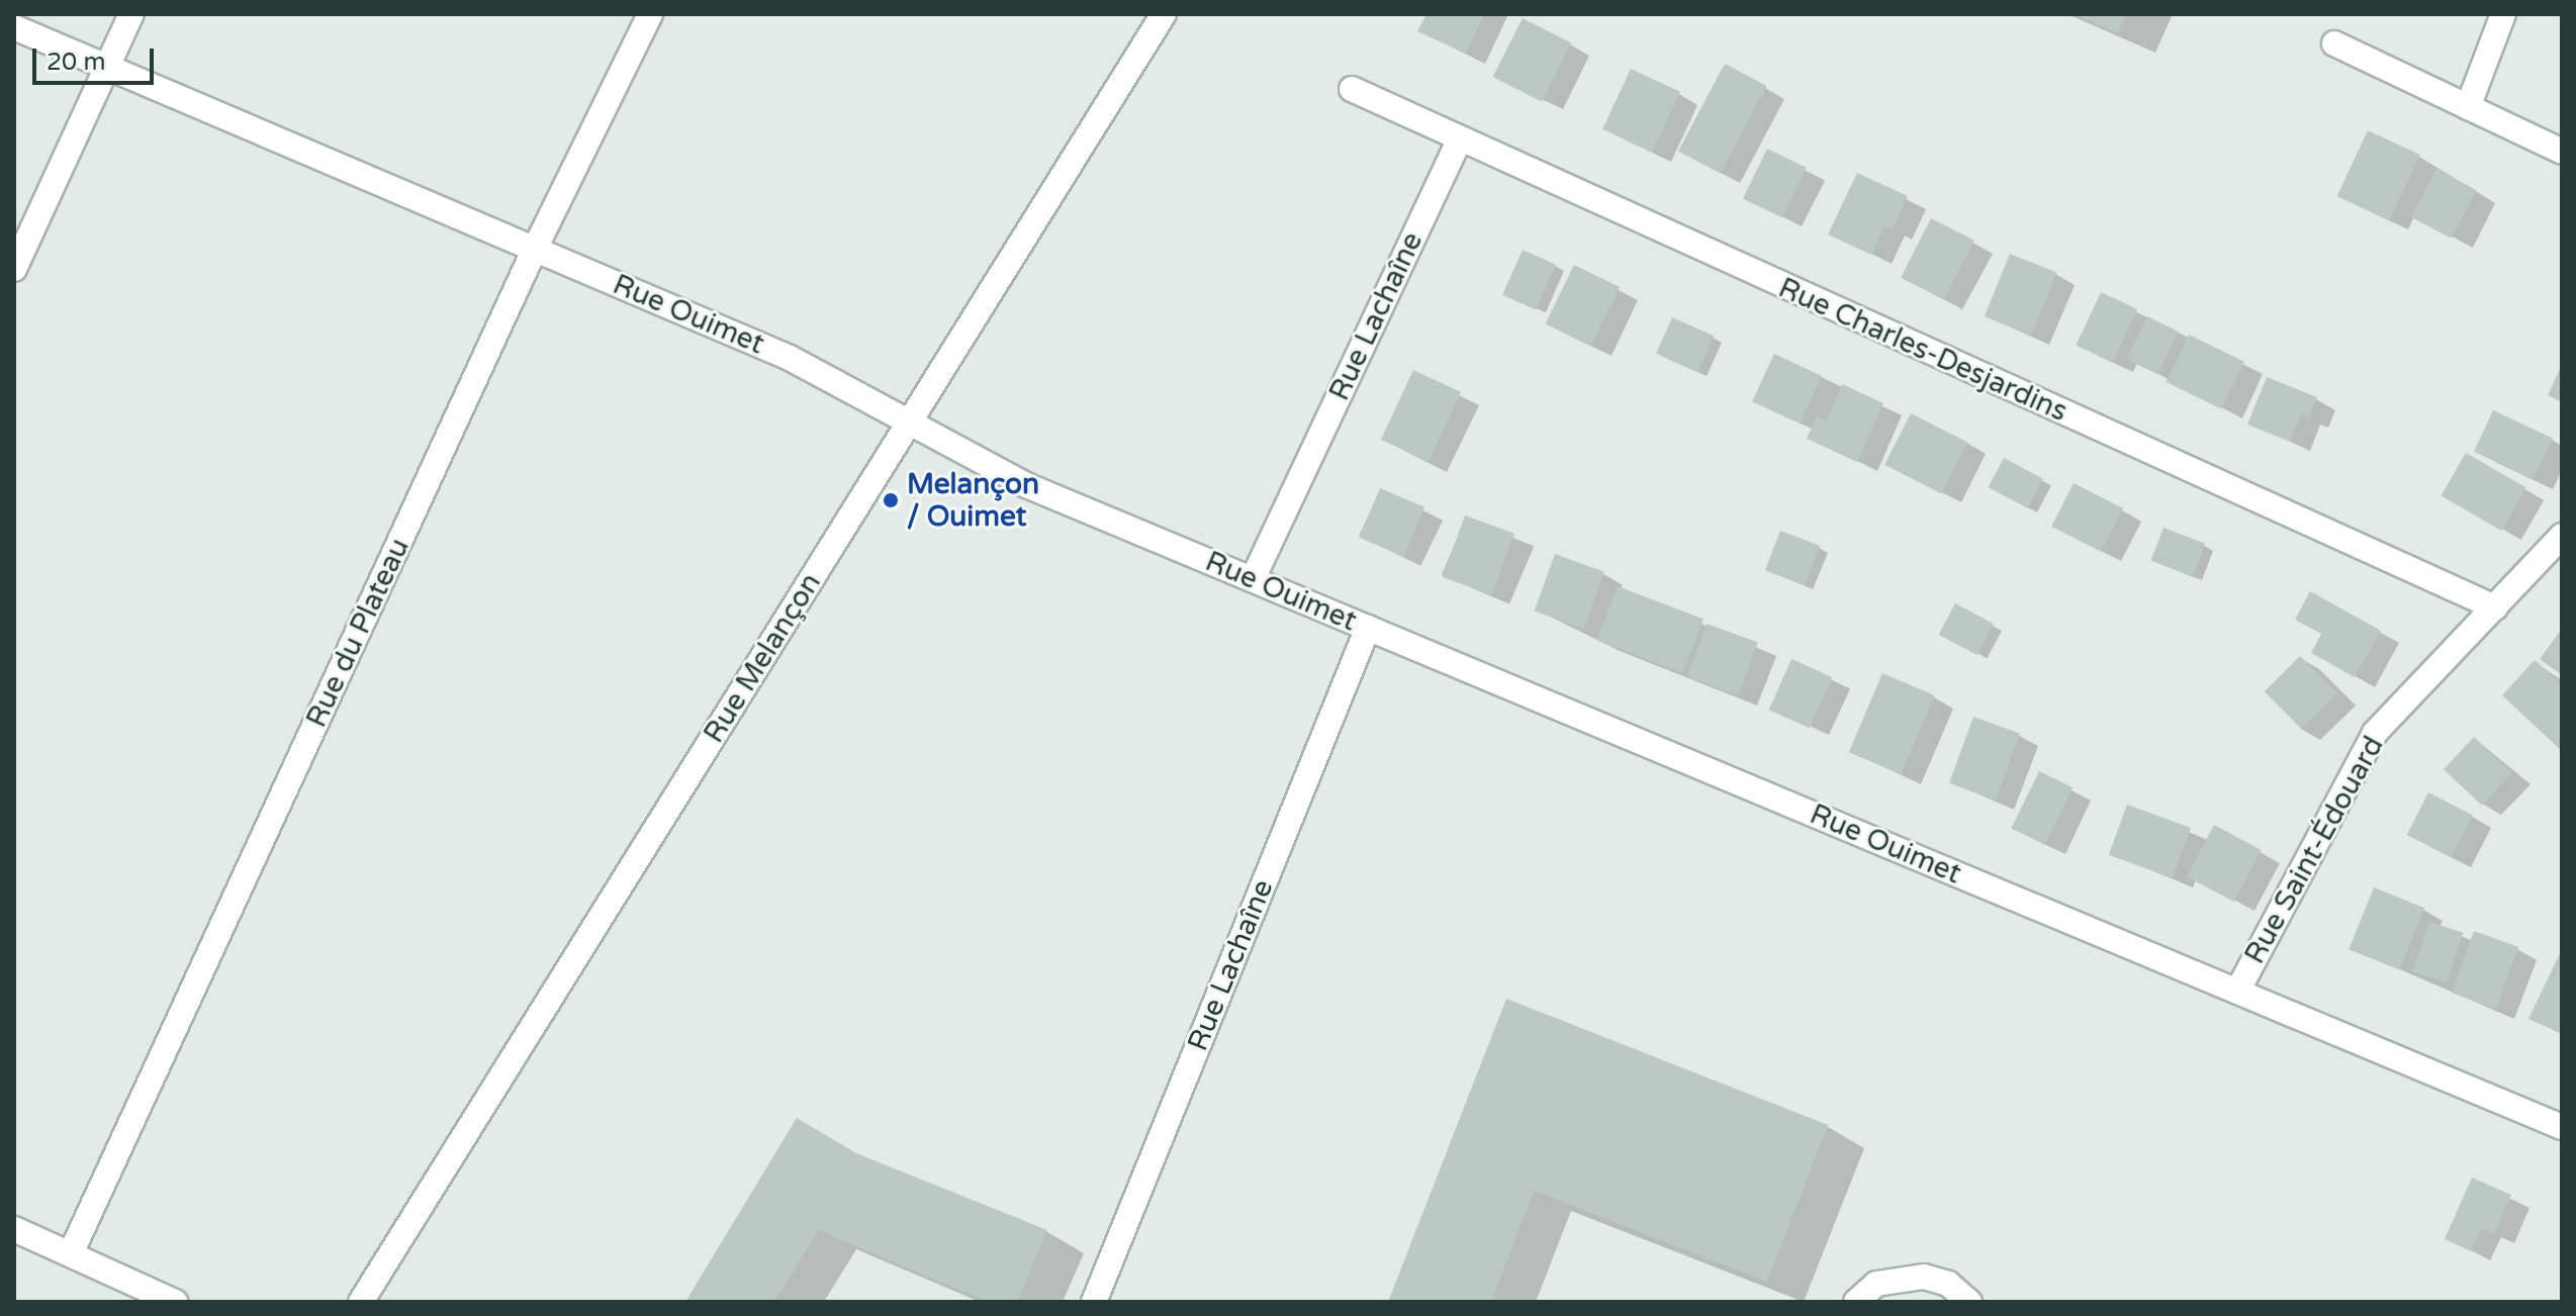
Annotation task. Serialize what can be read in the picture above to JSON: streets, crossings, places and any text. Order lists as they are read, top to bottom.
{
  "streets": {
    "street": [
      "Rue Ouimet",
      "Rue Lachaîne",
      "Rue Charles-Desjardins",
      "Rue du Plateau",
      "Rue Melançon",
      "Rue Saint-Édouard"
    ]
  },
  "crossings": [
    ["Rue Ouimet", "Rue Lachaîne"],
    ["Rue Ouimet", "Rue du Plateau"],
    ["Rue Ouimet", "Rue Melançon"],
    ["Rue Ouimet", "Rue Saint-Édouard"],
    ["Rue Lachaîne", "Rue Charles-Desjardins"],
    ["Rue Charles-Desjardins", "Rue Saint-Édouard"]
  ],
  "places": ["Melançon / Ouimet"],
  "scale_bar": "20 m"
}
